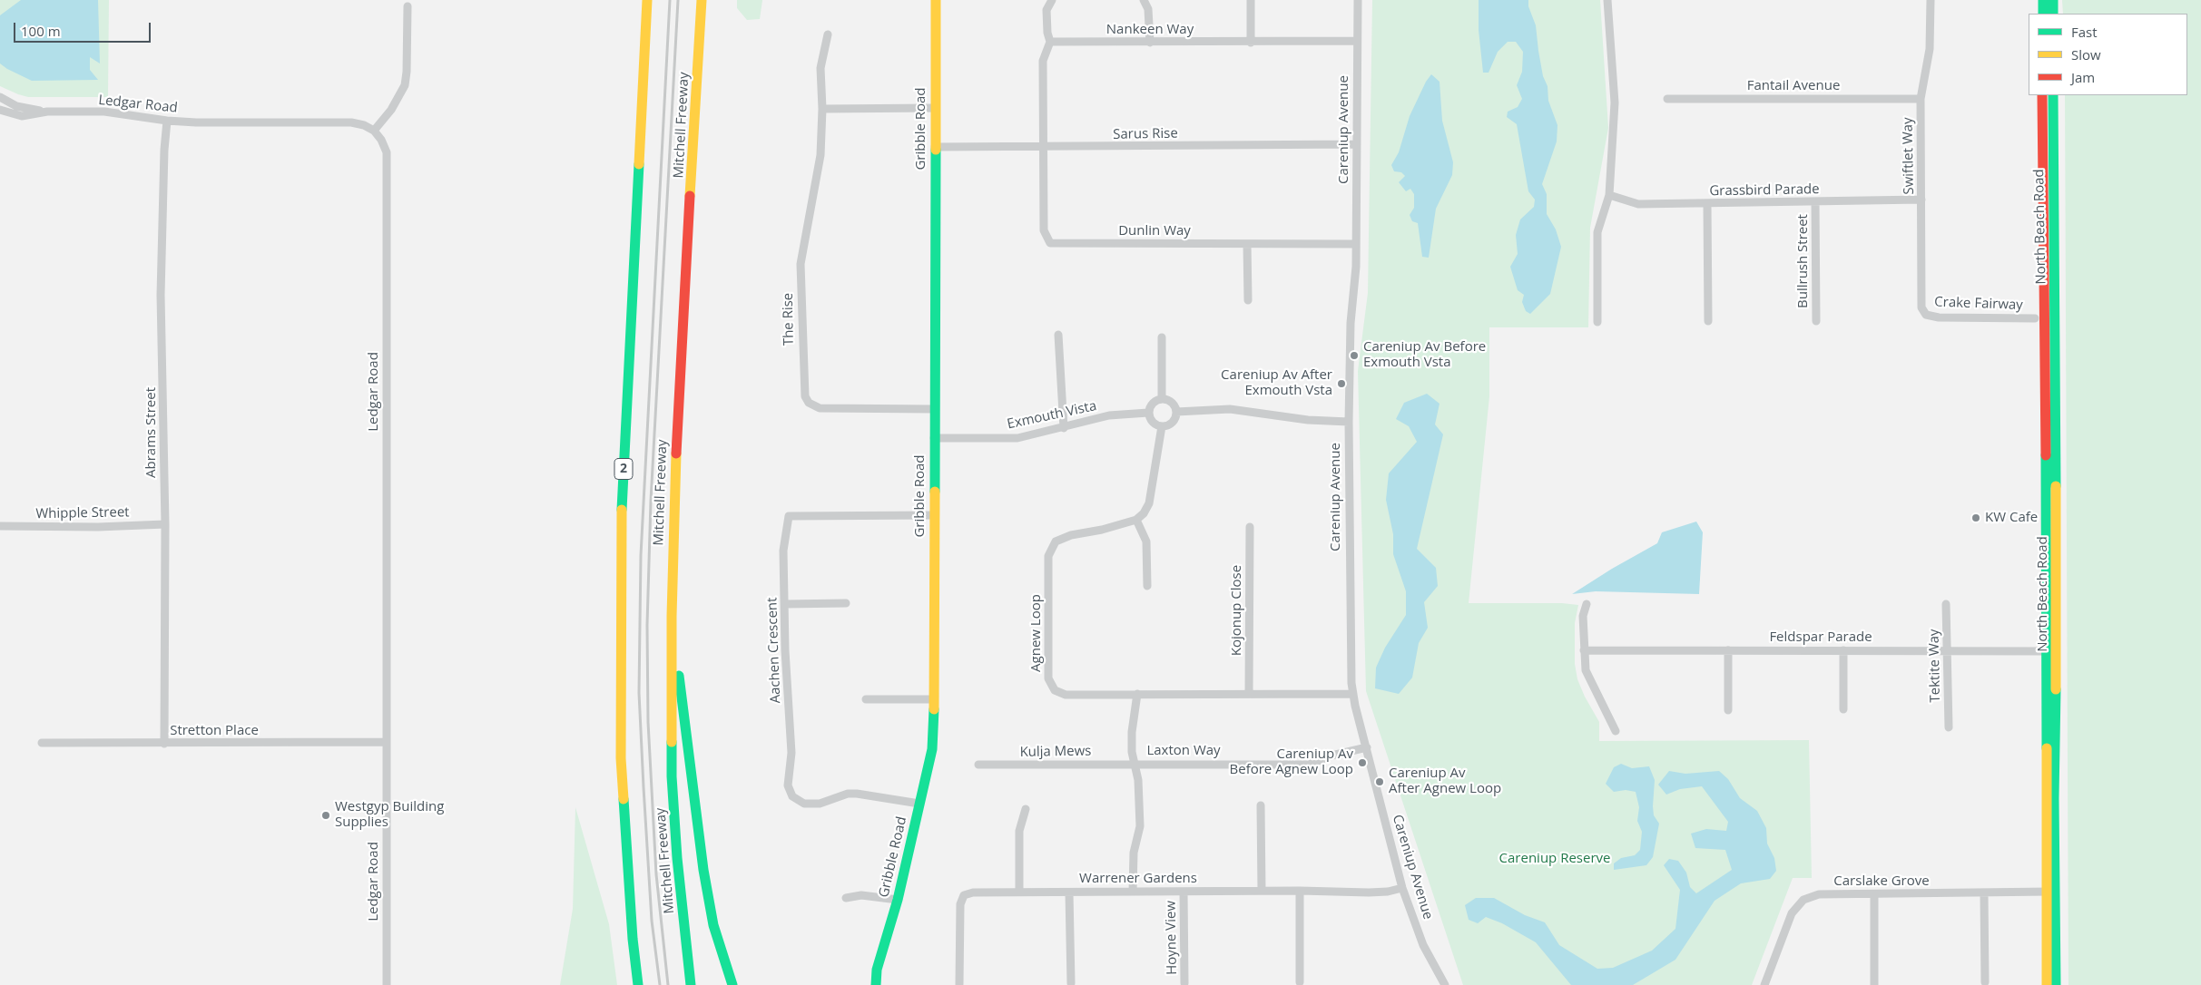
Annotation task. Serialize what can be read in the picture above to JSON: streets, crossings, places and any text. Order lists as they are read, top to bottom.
{
  "streets": {
    "main road": [
      "Mitchell Freeway",
      "Gribble Road",
      "North Beach Road",
      "2"
    ],
    "street": [
      "Nankeen Way",
      "Fantail Avenue",
      "Ledgar Road",
      "Careniup Avenue",
      "Sarus Rise",
      "Swiftlet Way",
      "Grassbird Parade",
      "Dunlin Way",
      "Bullrush Street",
      "Crake Fairway",
      "The Rise",
      "Exmouth Vista",
      "Abrams Street",
      "Whipple Street",
      "Kojonup Close",
      "Agnew Loop",
      "Feldspar Parade",
      "Aachen Crescent",
      "Tektite Way",
      "Stretton Place",
      "Laxton Way",
      "Kulja Mews",
      "Warrener Gardens",
      "Carslake Grove",
      "Hoyne View"
    ]
  },
  "crossings": [
    ["Nankeen Way", "Careniup Avenue"],
    ["Fantail Avenue", "Swiftlet Way"],
    ["Ledgar Road", "Abrams Street"],
    ["Ledgar Road", "Stretton Place"],
    ["Gribble Road", "Sarus Rise"],
    ["Gribble Road", "The Rise"],
    ["Gribble Road", "Exmouth Vista"],
    ["Gribble Road", "Aachen Crescent"],
    ["Careniup Avenue", "Sarus Rise"],
    ["Careniup Avenue", "Dunlin Way"],
    ["Careniup Avenue", "Agnew Loop"],
    ["Careniup Avenue", "Laxton Way"],
    ["Careniup Avenue", "Warrener Gardens"],
    ["Sarus Rise", "Dunlin Way"],
    ["Swiftlet Way", "Grassbird Parade"],
    ["Swiftlet Way", "Crake Fairway"],
    ["Grassbird Parade", "Bullrush Street"],
    ["North Beach Road", "Feldspar Parade"],
    ["North Beach Road", "Carslake Grove"],
    ["Abrams Street", "Whipple Street"],
    ["Abrams Street", "Stretton Place"],
    ["Kojonup Close", "Agnew Loop"],
    ["Feldspar Parade", "Tektite Way"],
    ["Laxton Way", "Kulja Mews"],
    ["Warrener Gardens", "Hoyne View"]
  ],
  "parks": ["Careniup Reserve"],
  "places": [
    "Careniup Av Before Exmouth Vsta",
    "Careniup Av After Exmouth Vsta",
    "KW Cafe",
    "Careniup Av Before Agnew Loop",
    "Careniup Av After Agnew Loop",
    "Westgyp Building Supplies"
  ],
  "legend": ["Fast", "Slow", "Jam"],
  "scale_bar": "100 m"
}
